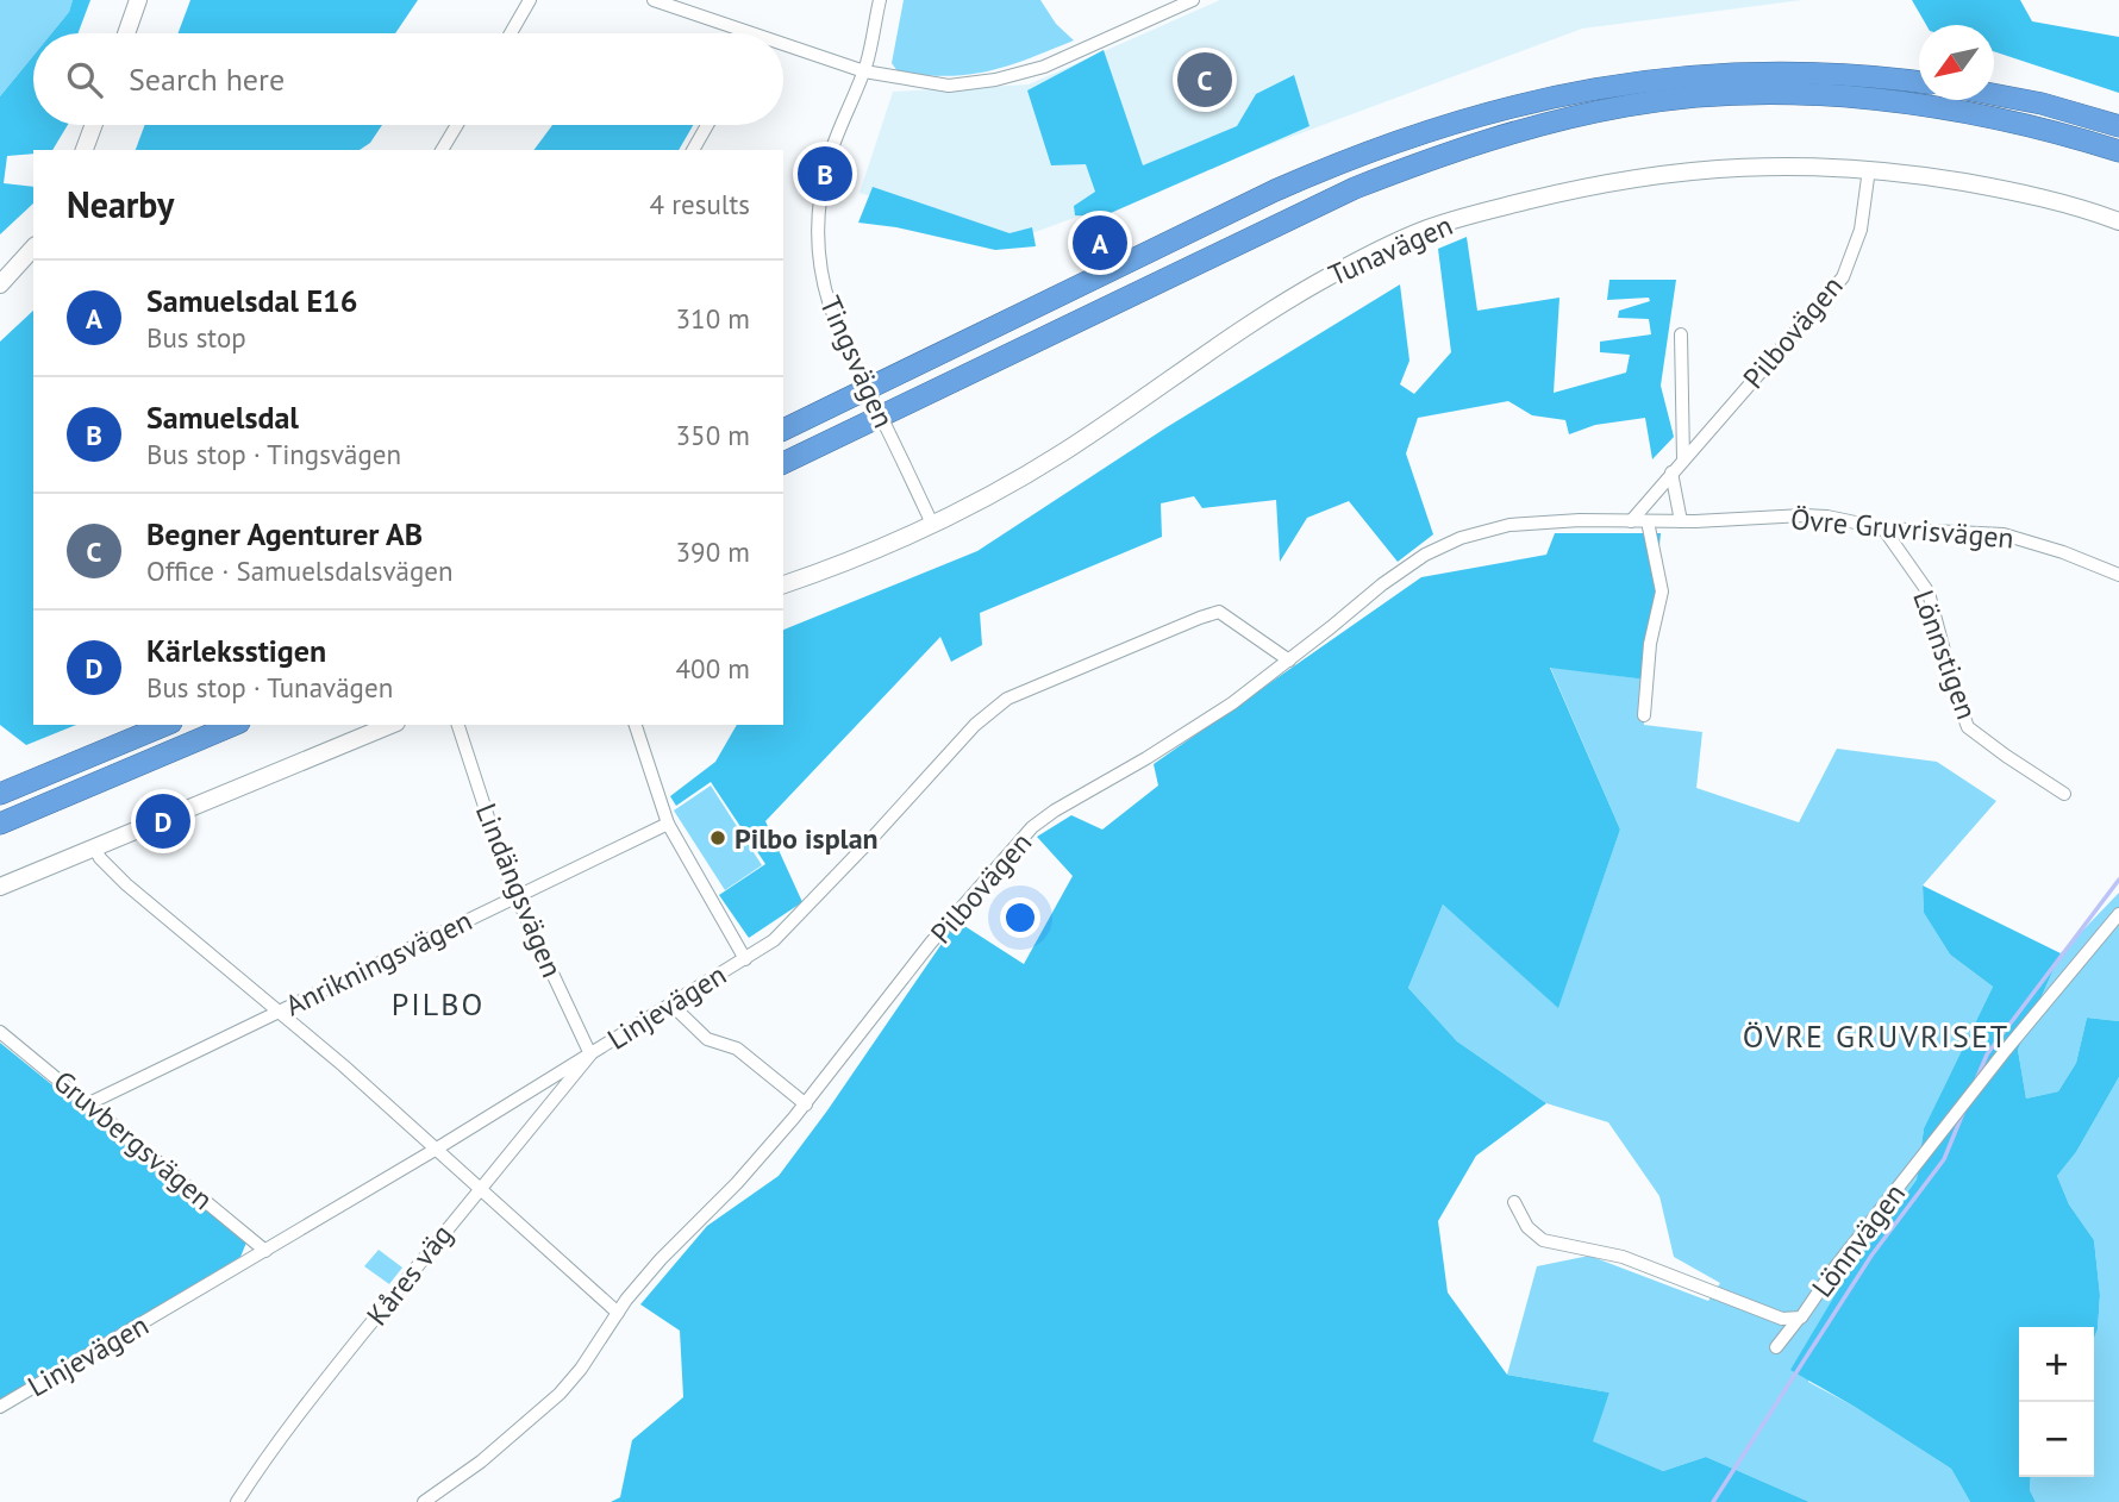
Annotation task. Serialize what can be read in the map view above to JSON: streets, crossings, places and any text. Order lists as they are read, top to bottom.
{
  "streets": {
    "street": [
      "Tunavägen",
      "Pilbovägen",
      "Tingsvägen",
      "Övre Gruvrisvägen",
      "Lönnstigen",
      "Lindängsvägen",
      "Anrikningsvägen",
      "Linjevägen",
      "Gruvbergsvägen",
      "Lönnvägen",
      "Kåres väg"
    ]
  },
  "crossings": [
    ["Tunavägen", "Pilbovägen"],
    ["Tunavägen", "Tingsvägen"],
    ["Pilbovägen", "Övre Gruvrisvägen"],
    ["Pilbovägen", "Linjevägen"],
    ["Övre Gruvrisvägen", "Lönnstigen"],
    ["Lindängsvägen", "Anrikningsvägen"],
    ["Lindängsvägen", "Linjevägen"],
    ["Lindängsvägen", "Kåres väg"],
    ["Anrikningsvägen", "Gruvbergsvägen"],
    ["Linjevägen", "Gruvbergsvägen"],
    ["Linjevägen", "Kåres väg"]
  ],
  "districts": ["PILBO", "ÖVRE GRUVRISET"],
  "places": ["Pilbo isplan"],
  "north": "bottom left",
  "page": {
    "search": "Search here",
    "pins": [
      "C",
      "B",
      "A",
      "D"
    ],
    "heading": ["Nearby", "4 results"],
    "list": [
      {
        "mark": "A",
        "name": "Samuelsdal E16",
        "note": "Bus stop",
        "value": "310 m"
      },
      {
        "mark": "B",
        "name": "Samuelsdal",
        "note": "Bus stop · Tingsvägen",
        "value": "350 m"
      },
      {
        "mark": "C",
        "name": "Begner Agenturer AB",
        "note": "Office · Samuelsdalsvägen",
        "value": "390 m"
      },
      {
        "mark": "D",
        "name": "Kärleksstigen",
        "note": "Bus stop · Tunavägen",
        "value": "400 m"
      }
    ],
    "map_buttons": ["+", "−"]
  }
}
